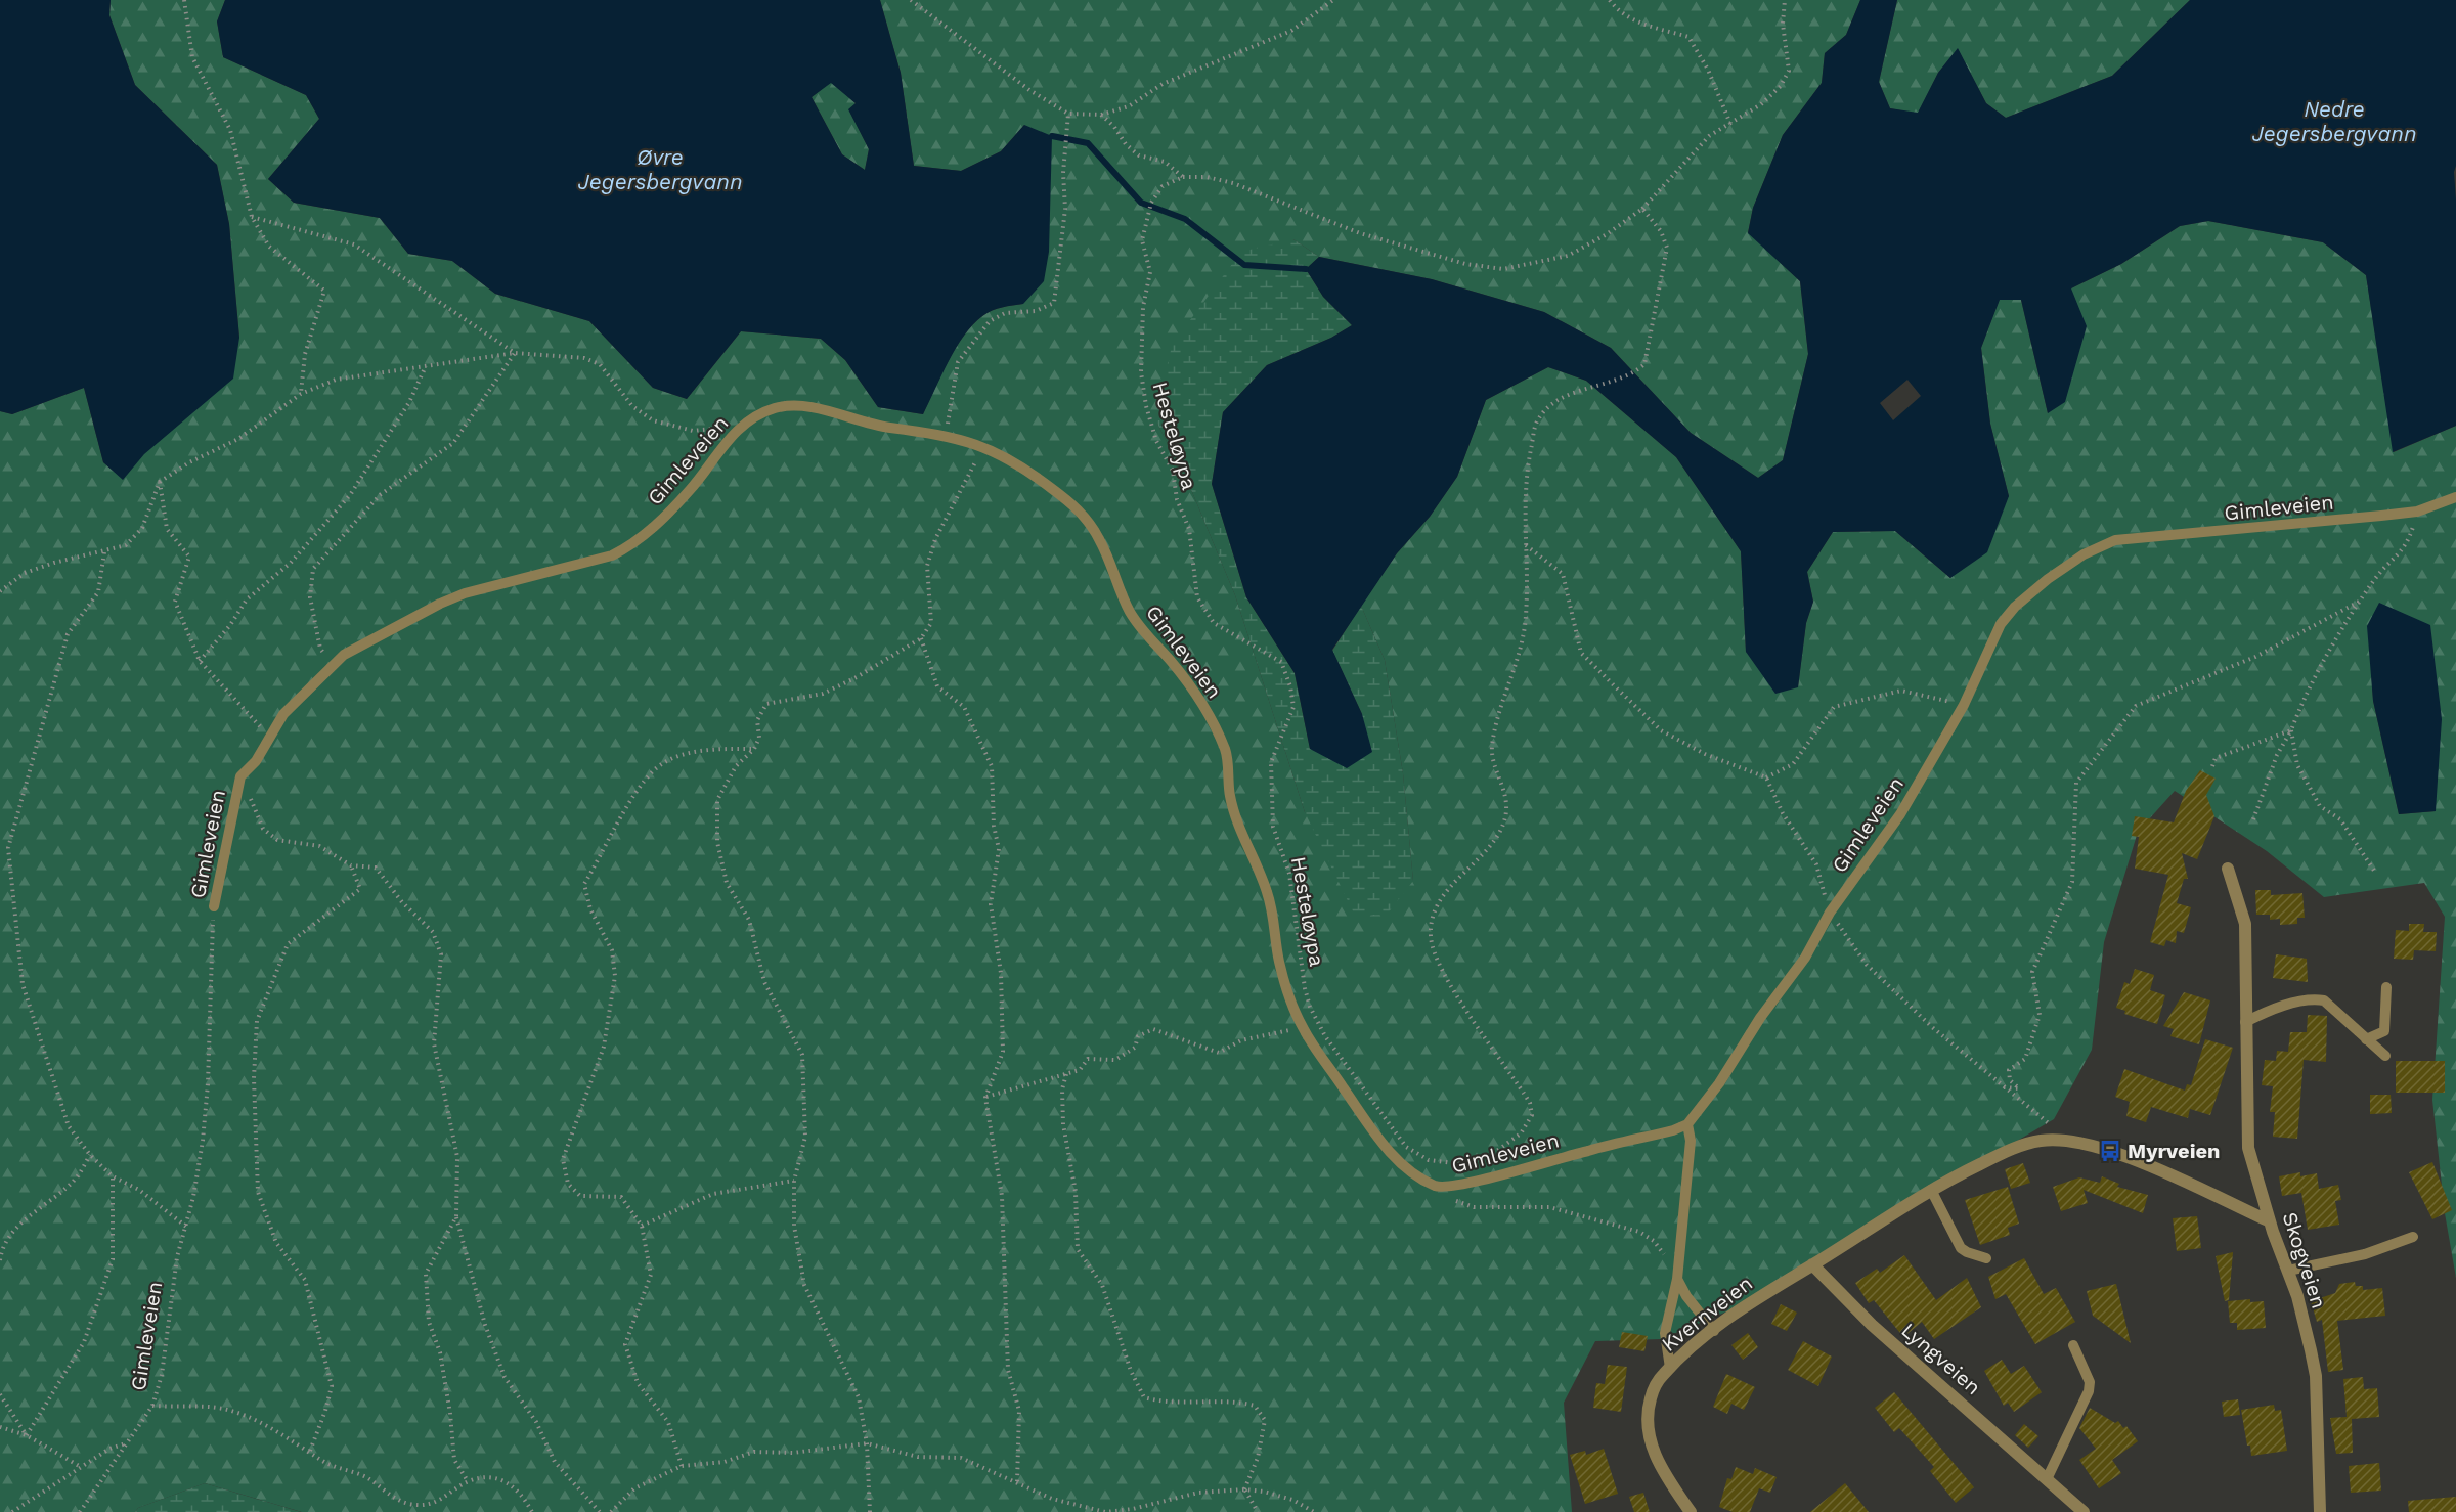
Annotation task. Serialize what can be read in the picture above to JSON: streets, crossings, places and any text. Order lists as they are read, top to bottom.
{
  "streets": {
    "street": ["Skogveien", "Kvernveien", "Lyngveien"],
    "lane": ["Gimleveien"],
    "path": ["Hesteløypa"]
  },
  "crossings": [
    ["Kvernveien", "Lyngveien"]
  ],
  "water": ["Nedre Jegersbergvann", "Øvre Jegersbergvann"],
  "places": {
    "bus stop": ["Myrveien"]
  }
}
